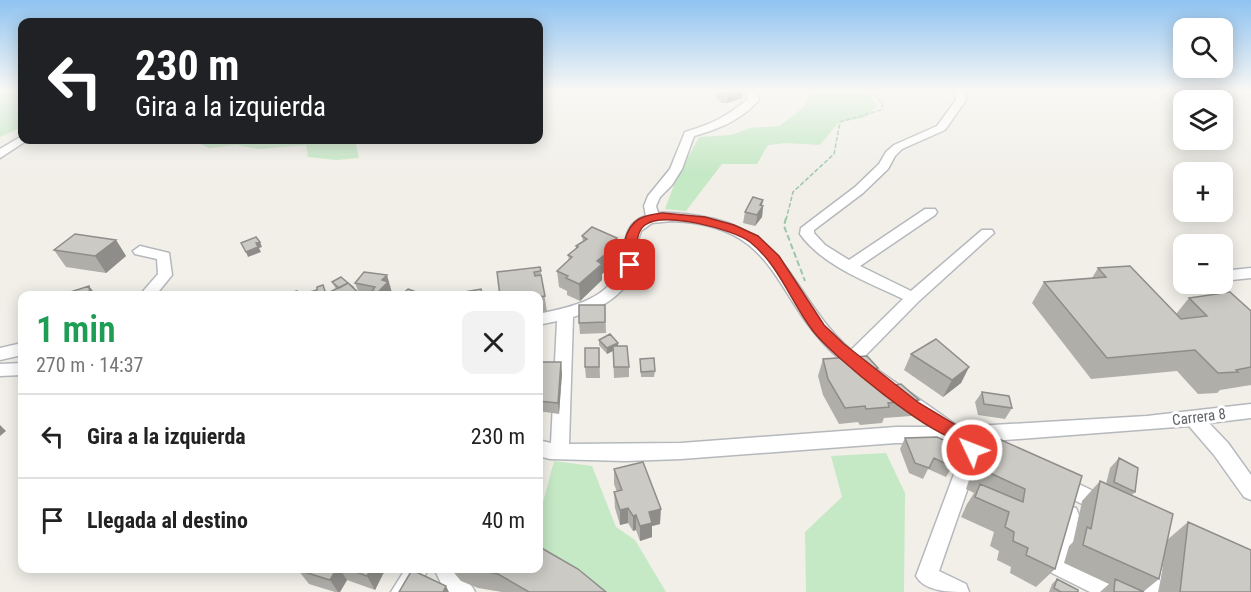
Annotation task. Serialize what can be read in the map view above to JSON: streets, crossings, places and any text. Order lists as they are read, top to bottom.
{
  "streets": {
    "street": ["Carrera 8"]
  },
  "page": {
    "map_buttons": ["+", "−"],
    "turn": ["230 m", "Gira a la izquierda"],
    "heading": ["1 min", "270 m · 14:37"],
    "list": [
      {
        "name": "Gira a la izquierda",
        "value": "230 m"
      },
      {
        "name": "Llegada al destino",
        "value": "40 m"
      }
    ]
  }
}
